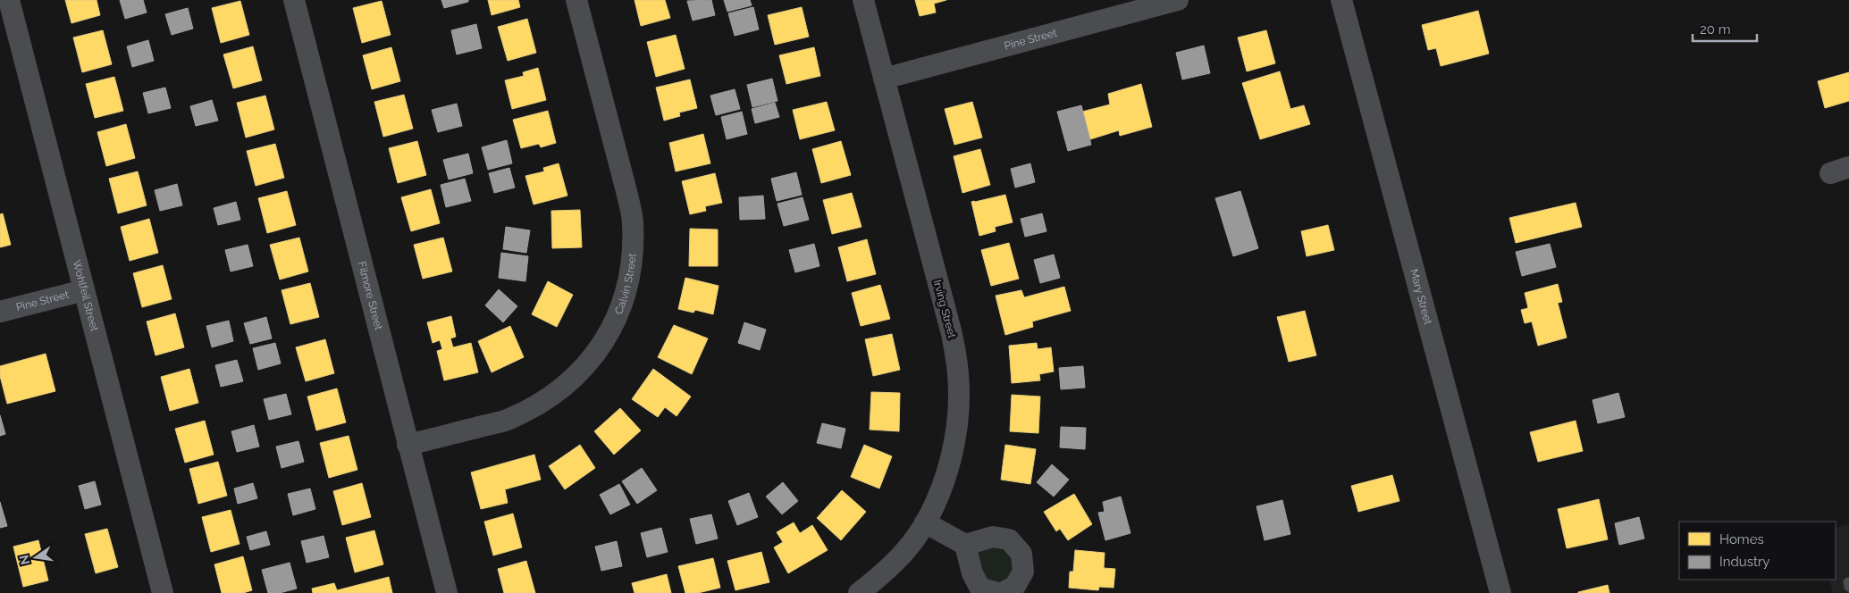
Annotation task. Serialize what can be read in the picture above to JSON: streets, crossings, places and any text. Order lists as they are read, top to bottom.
{
  "streets": {
    "street": [
      "Pine Street",
      "Calvin Street",
      "Wohlfeil Street",
      "Filmore Street",
      "Mary Street",
      "Irving Street"
    ]
  },
  "crossings": [
    ["Pine Street", "Wohlfeil Street"],
    ["Pine Street", "Irving Street"],
    ["Calvin Street", "Filmore Street"]
  ],
  "legend": ["Homes", "Industry"],
  "scale_bar": "20 m",
  "north": "left"
}
